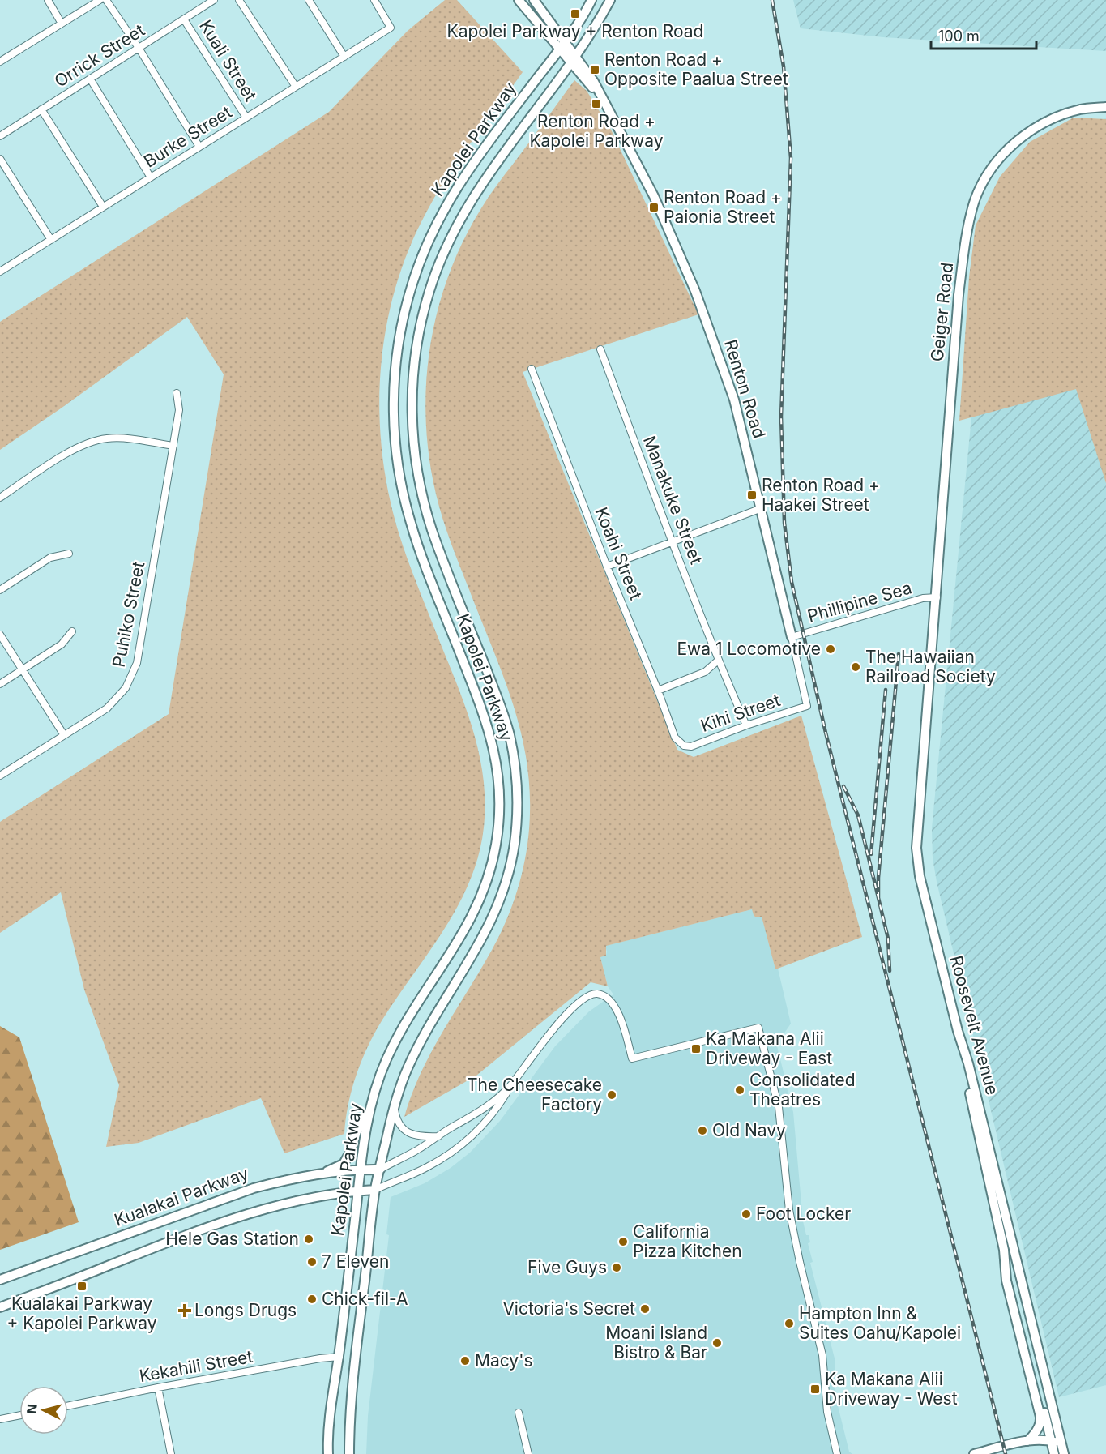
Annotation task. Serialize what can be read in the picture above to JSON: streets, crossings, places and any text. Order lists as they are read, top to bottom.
{
  "streets": {
    "main road": [
      "Kapolei Parkway",
      "Geiger Road",
      "Renton Road",
      "Roosevelt Avenue",
      "Kualakai Parkway"
    ],
    "street": [
      "Orrick Street",
      "Kuali Street",
      "Burke Street",
      "Manakuke Street",
      "Koahi Street",
      "Phillipine Sea",
      "Puhiko Street",
      "Kihi Street",
      "Kekahili Street"
    ]
  },
  "crossings": [
    ["Orrick Street", "Kuali Street"],
    ["Kuali Street", "Burke Street"],
    ["Kapolei Parkway", "Renton Road"],
    ["Kapolei Parkway", "Kualakai Parkway"],
    ["Kapolei Parkway", "Kekahili Street"],
    ["Geiger Road", "Phillipine Sea"],
    ["Geiger Road", "Roosevelt Avenue"],
    ["Renton Road", "Phillipine Sea"],
    ["Renton Road", "Kihi Street"],
    ["Manakuke Street", "Kihi Street"],
    ["Koahi Street", "Kihi Street"],
    ["Phillipine Sea", "Roosevelt Avenue"]
  ],
  "places": {
    "transit": [
      "Kapolei Parkway + Renton Road",
      "Renton Road + Opposite Paalua Street",
      "Renton Road + Kapolei Parkway",
      "Renton Road + Paionia Street",
      "Renton Road + Haakei Street",
      "Ka Makana Alii Driveway - East",
      "Kualakai Parkway + Kapolei Parkway",
      "Ka Makana Alii Driveway - West"
    ],
    "other": [
      "Ewa 1 Locomotive",
      "The Hawaiian Railroad Society",
      "Consolidated Theatres",
      "The Cheesecake Factory",
      "Old Navy",
      "Foot Locker",
      "Hele Gas Station",
      "California Pizza Kitchen",
      "7 Eleven",
      "Five Guys",
      "Chick-fil-A",
      "Victoria's Secret",
      "Hampton Inn & Suites Oahu/Kapolei",
      "Moani Island Bistro & Bar",
      "Macy's"
    ],
    "health": ["Longs Drugs"]
  },
  "scale_bar": "100 m",
  "north": "left"
}
